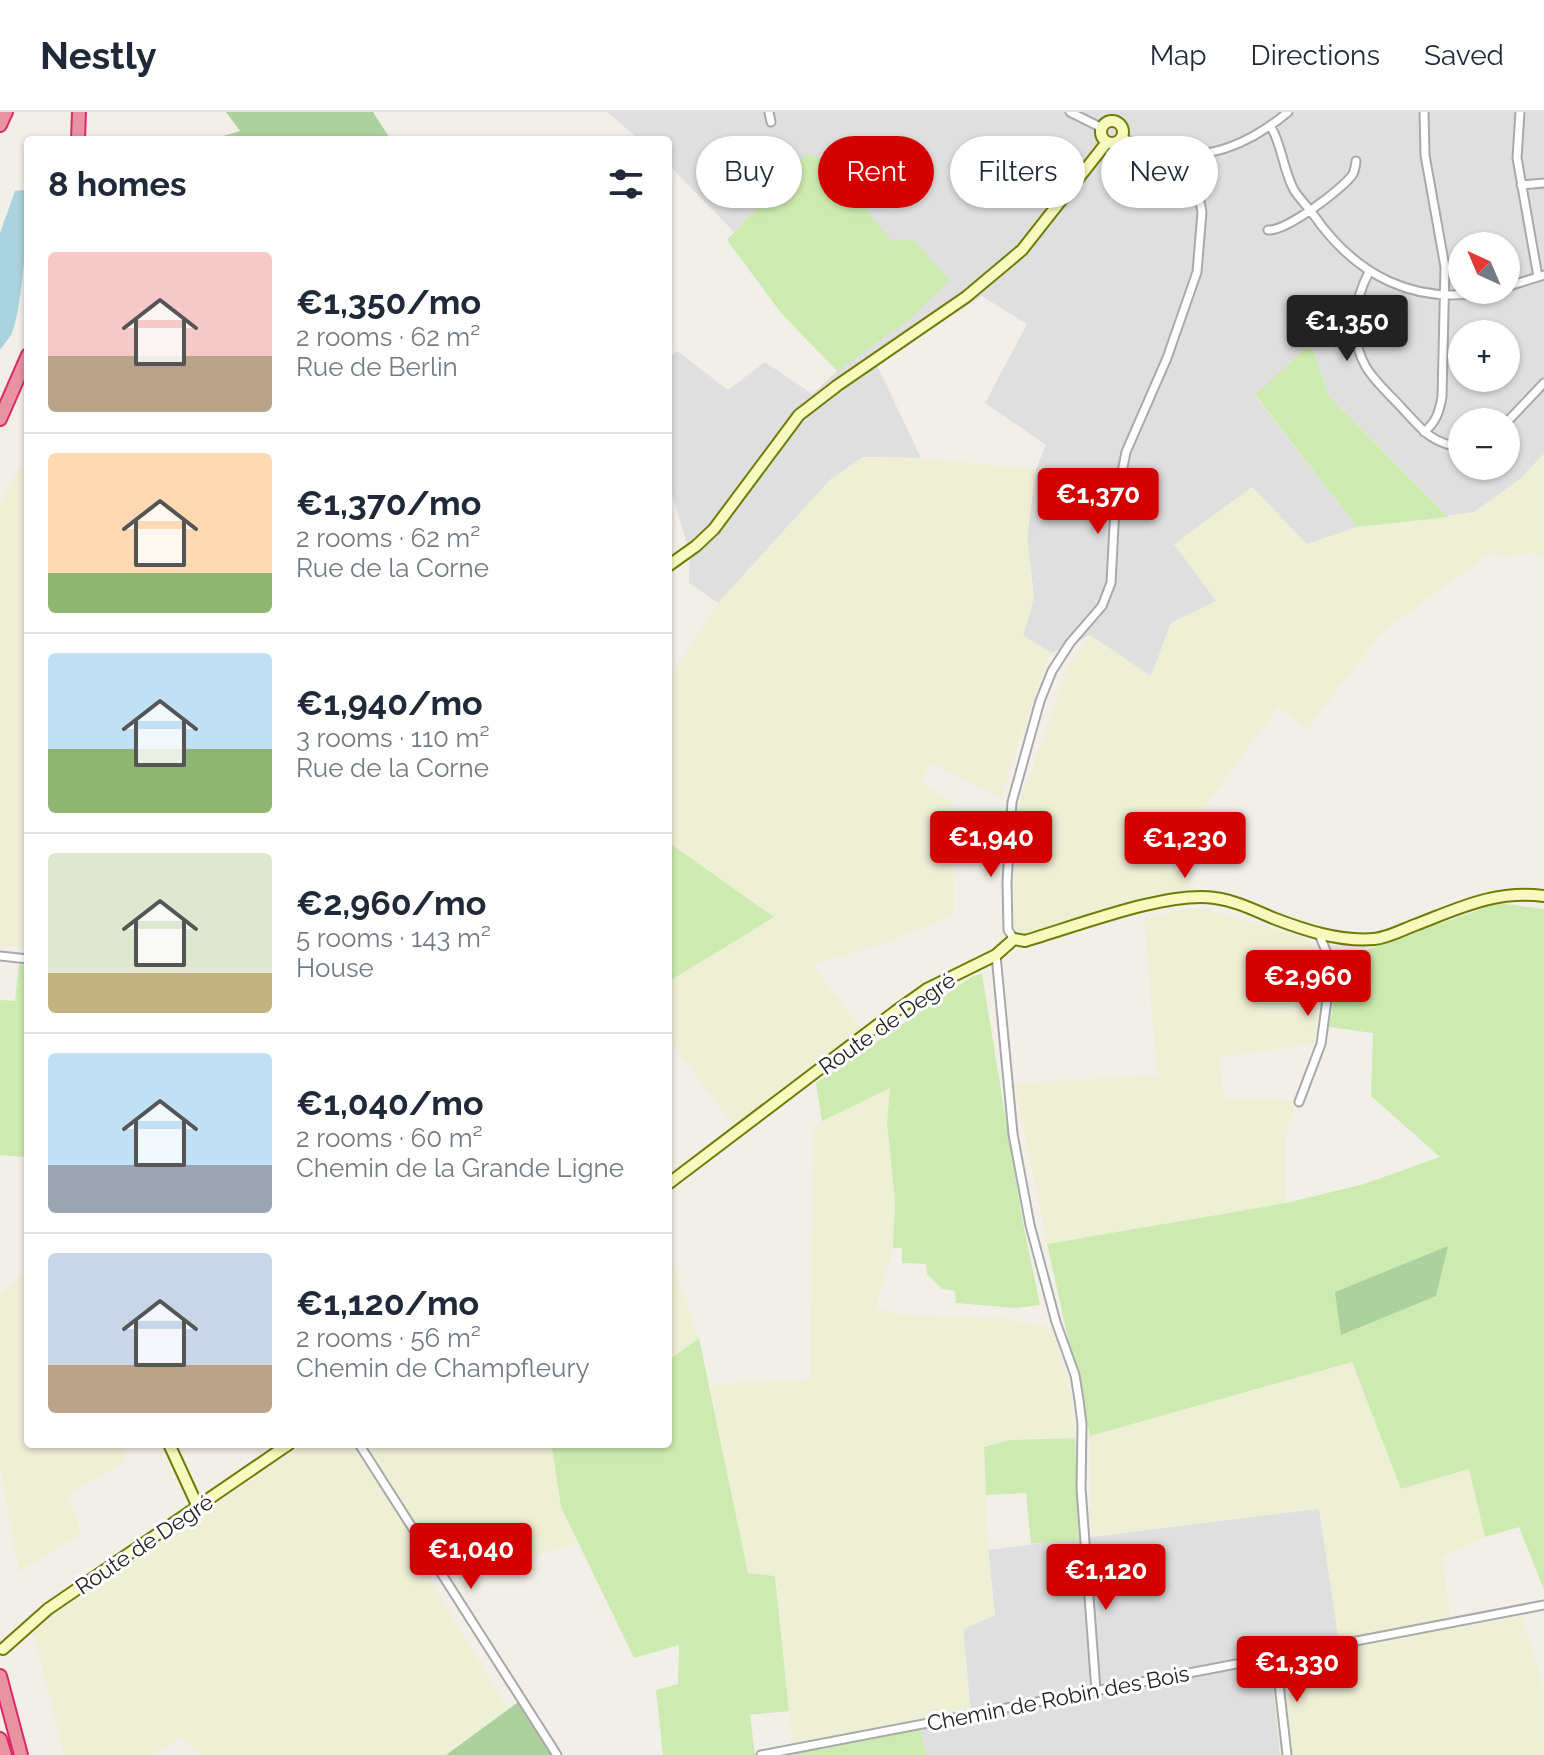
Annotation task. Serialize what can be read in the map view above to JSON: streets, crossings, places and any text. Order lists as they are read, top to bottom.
{
  "streets": {
    "street": ["Route de Degré", "Chemin de Robin des Bois"]
  },
  "north": "top left",
  "page": {
    "header": "Nestly",
    "nav": ["Map", "Directions", "Saved"],
    "chip": [
      "Buy",
      "Rent",
      "Filters",
      "New"
    ],
    "heading": "8 homes",
    "map_buttons": ["+", "−"],
    "list": [
      {
        "name": "€1,350/mo",
        "note": "2 rooms · 62 m² · Rue de Berlin"
      },
      {
        "name": "€1,370/mo",
        "note": "2 rooms · 62 m² · Rue de la Corne"
      },
      {
        "name": "€1,940/mo",
        "note": "3 rooms · 110 m² · Rue de la Corne"
      },
      {
        "name": "€2,960/mo",
        "note": "5 rooms · 143 m² · House"
      },
      {
        "name": "€1,040/mo",
        "note": "2 rooms · 60 m² · Chemin de la Grande Ligne"
      },
      {
        "name": "€1,120/mo",
        "note": "2 rooms · 56 m² · Chemin de Champfleury"
      }
    ],
    "price": [
      "€1,350",
      "€1,370",
      "€1,940",
      "€1,230",
      "€2,960",
      "€1,040",
      "€1,120",
      "€1,330"
    ]
  }
}
